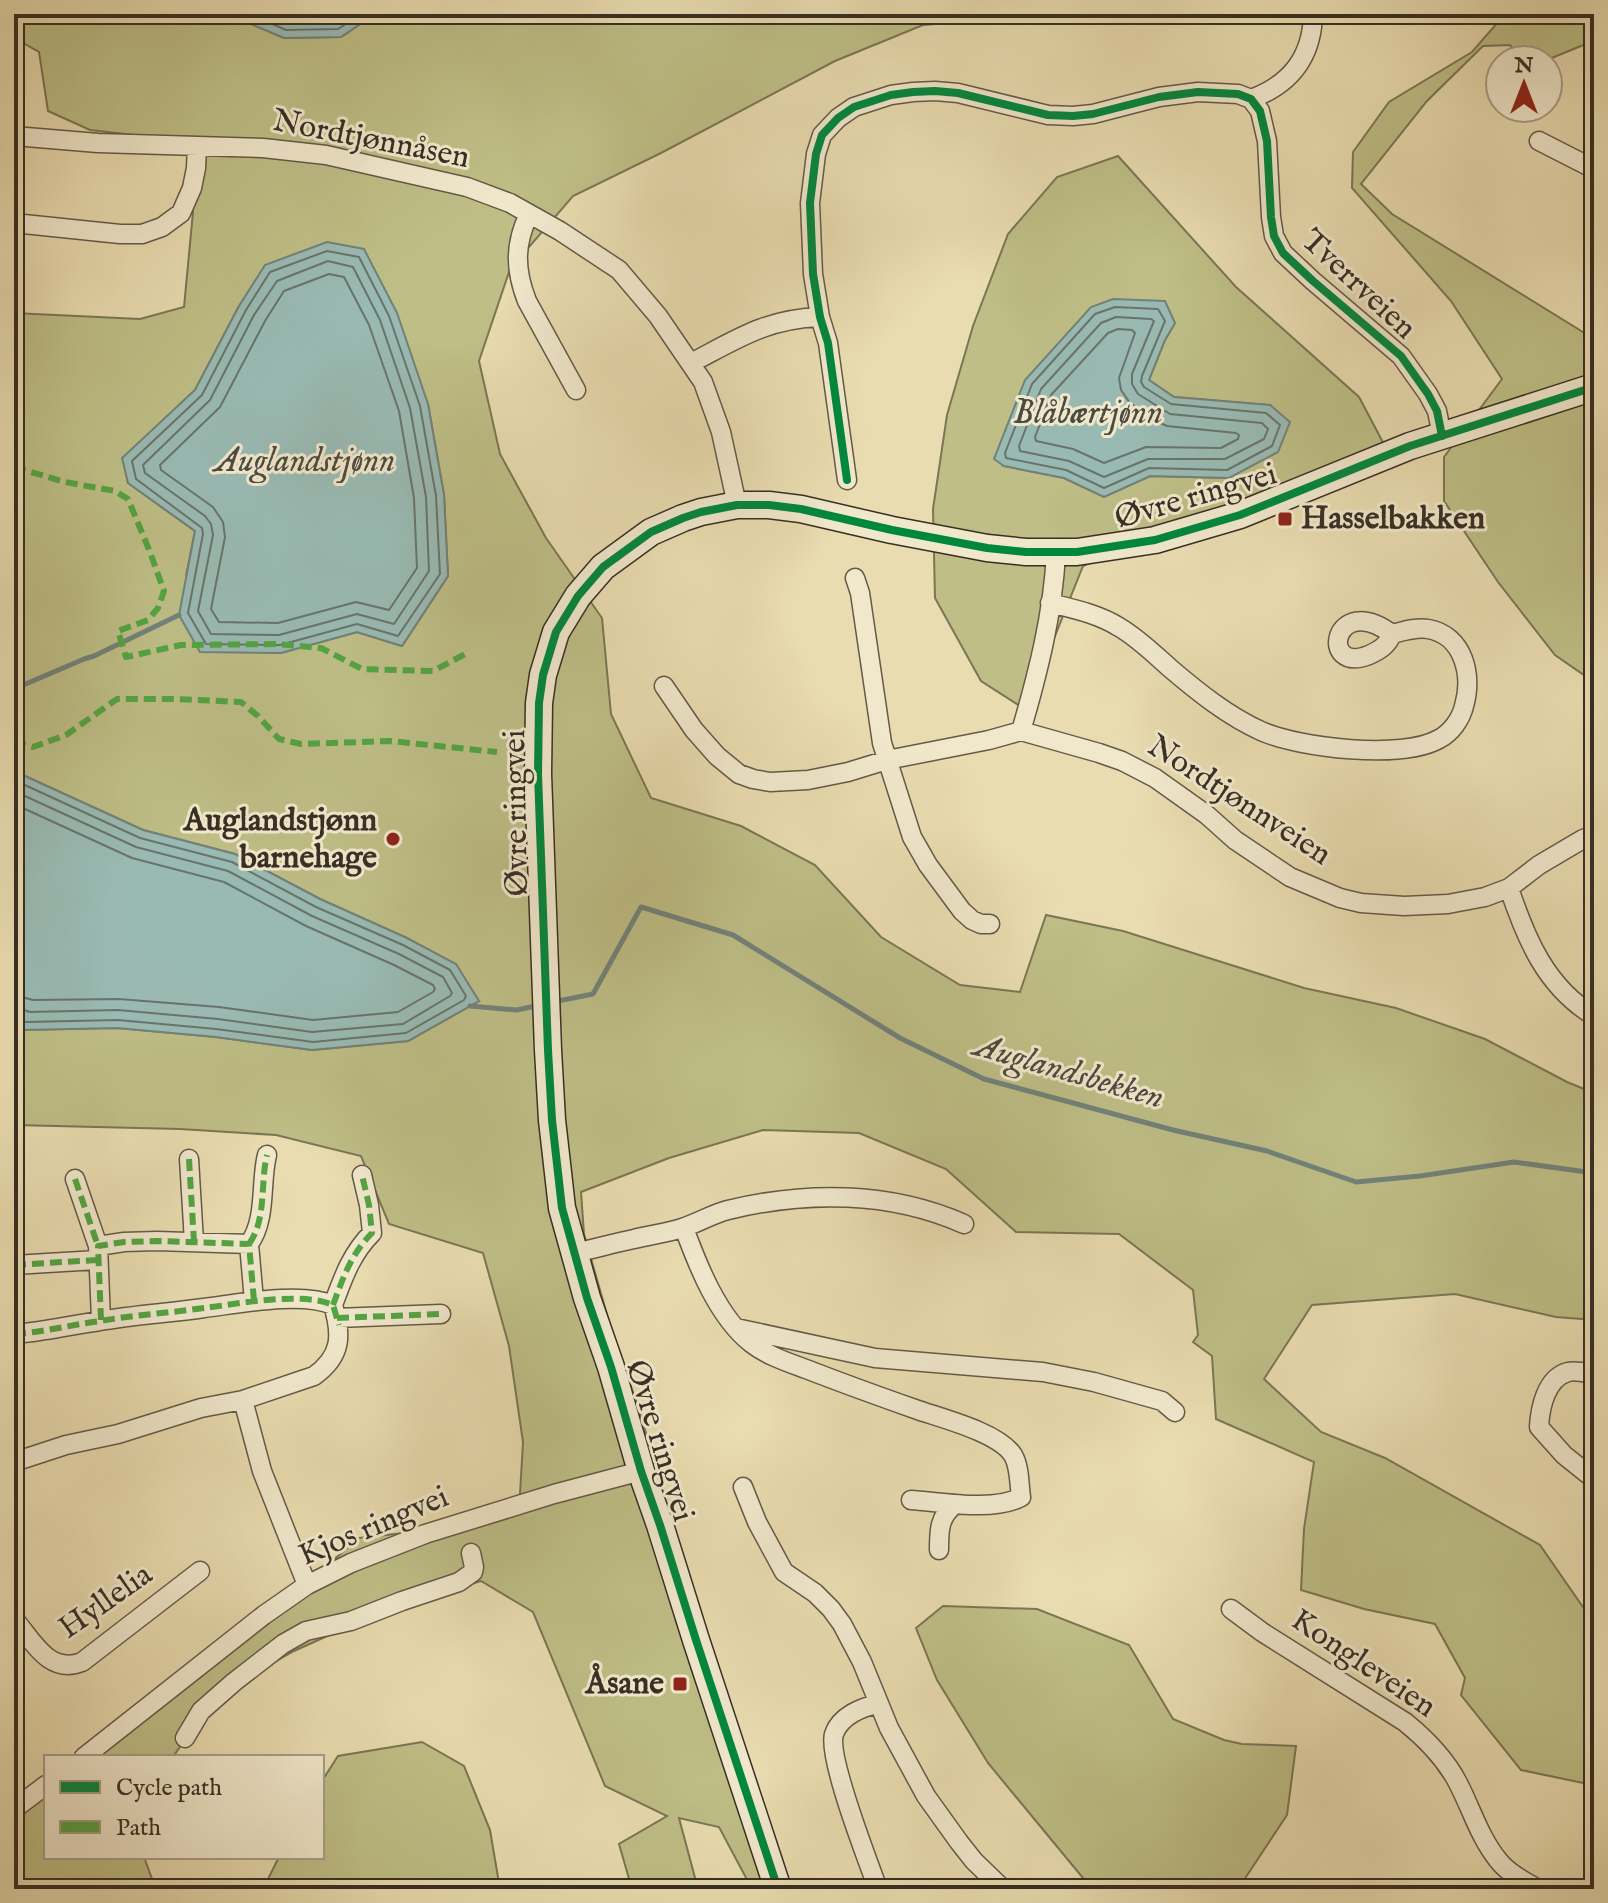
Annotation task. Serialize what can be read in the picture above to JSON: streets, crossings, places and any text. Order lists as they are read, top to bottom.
{
  "streets": {
    "street": [
      "Nordtjønnåsen",
      "Tverrveien",
      "Øvre ringvei",
      "Nordtjønnveien",
      "Kjos ringvei",
      "Hyllelia",
      "Kongleveien"
    ]
  },
  "crossings": [
    ["Nordtjønnåsen", "Øvre ringvei"],
    ["Tverrveien", "Øvre ringvei"],
    ["Øvre ringvei", "Kjos ringvei"]
  ],
  "water": ["Blåbærtjønn", "Auglandstjønn", "Auglandsbekken"],
  "places": {
    "transit": ["Hasselbakken", "Åsane"],
    "other": ["Auglandstjønn barnehage"]
  },
  "legend": ["Cycle path", "Path"],
  "north": "top"
}
